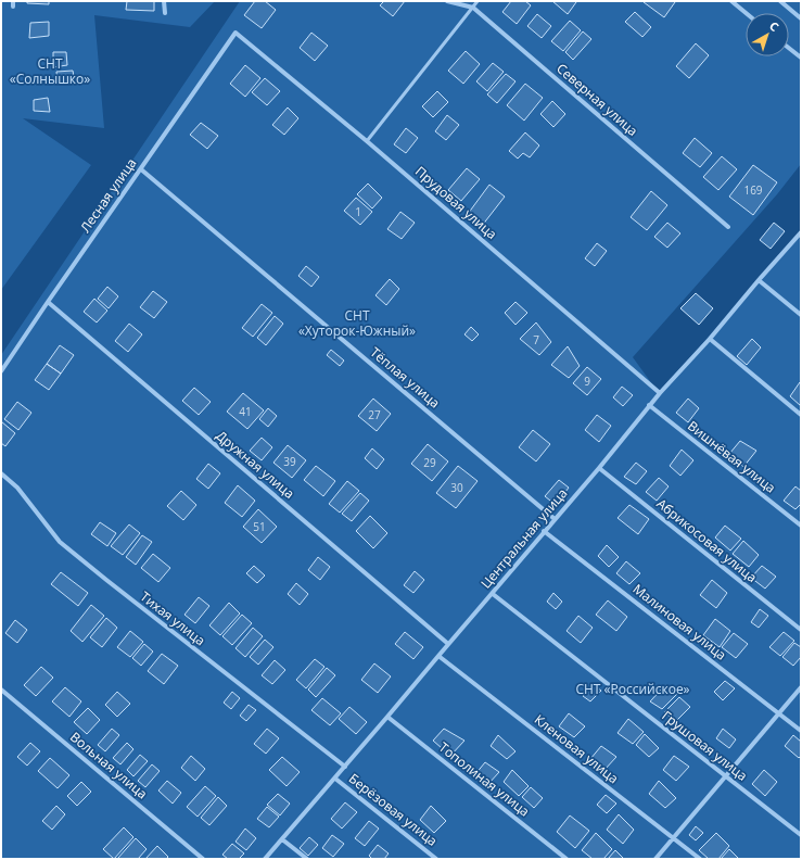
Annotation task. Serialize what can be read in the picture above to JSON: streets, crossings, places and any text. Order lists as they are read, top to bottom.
{
  "streets": {
    "street": [
      "Северная улица",
      "Лесная улица",
      "Прудовая улица",
      "Тёплая улица",
      "Вишнёвая улица",
      "Дружная улица",
      "Центральная улица",
      "Абрикосовая улица",
      "Тихая улица",
      "Малиновая улица",
      "Грушовая улица",
      "Кленовая улица",
      "Вольная улица",
      "Тополиная улица",
      "Берёзовая улица"
    ]
  },
  "crossings": [
    ["Лесная улица", "Прудовая улица"],
    ["Лесная улица", "Тёплая улица"],
    ["Лесная улица", "Дружная улица"],
    ["Прудовая улица", "Центральная улица"],
    ["Тёплая улица", "Центральная улица"],
    ["Вишнёвая улица", "Центральная улица"],
    ["Дружная улица", "Центральная улица"],
    ["Центральная улица", "Абрикосовая улица"],
    ["Центральная улица", "Тихая улица"],
    ["Центральная улица", "Малиновая улица"],
    ["Центральная улица", "Грушовая улица"],
    ["Центральная улица", "Кленовая улица"],
    ["Центральная улица", "Тополиная улица"],
    ["Центральная улица", "Берёзовая улица"]
  ],
  "parks": ["СНТ «Солнышко»", "СНТ «Хуторок-Южный»", "СНТ «Российское»"],
  "house_numbers": [
    "169",
    "1",
    "7",
    "9",
    "41",
    "27",
    "39",
    "29",
    "30",
    "51"
  ],
  "north": "top right"
}
